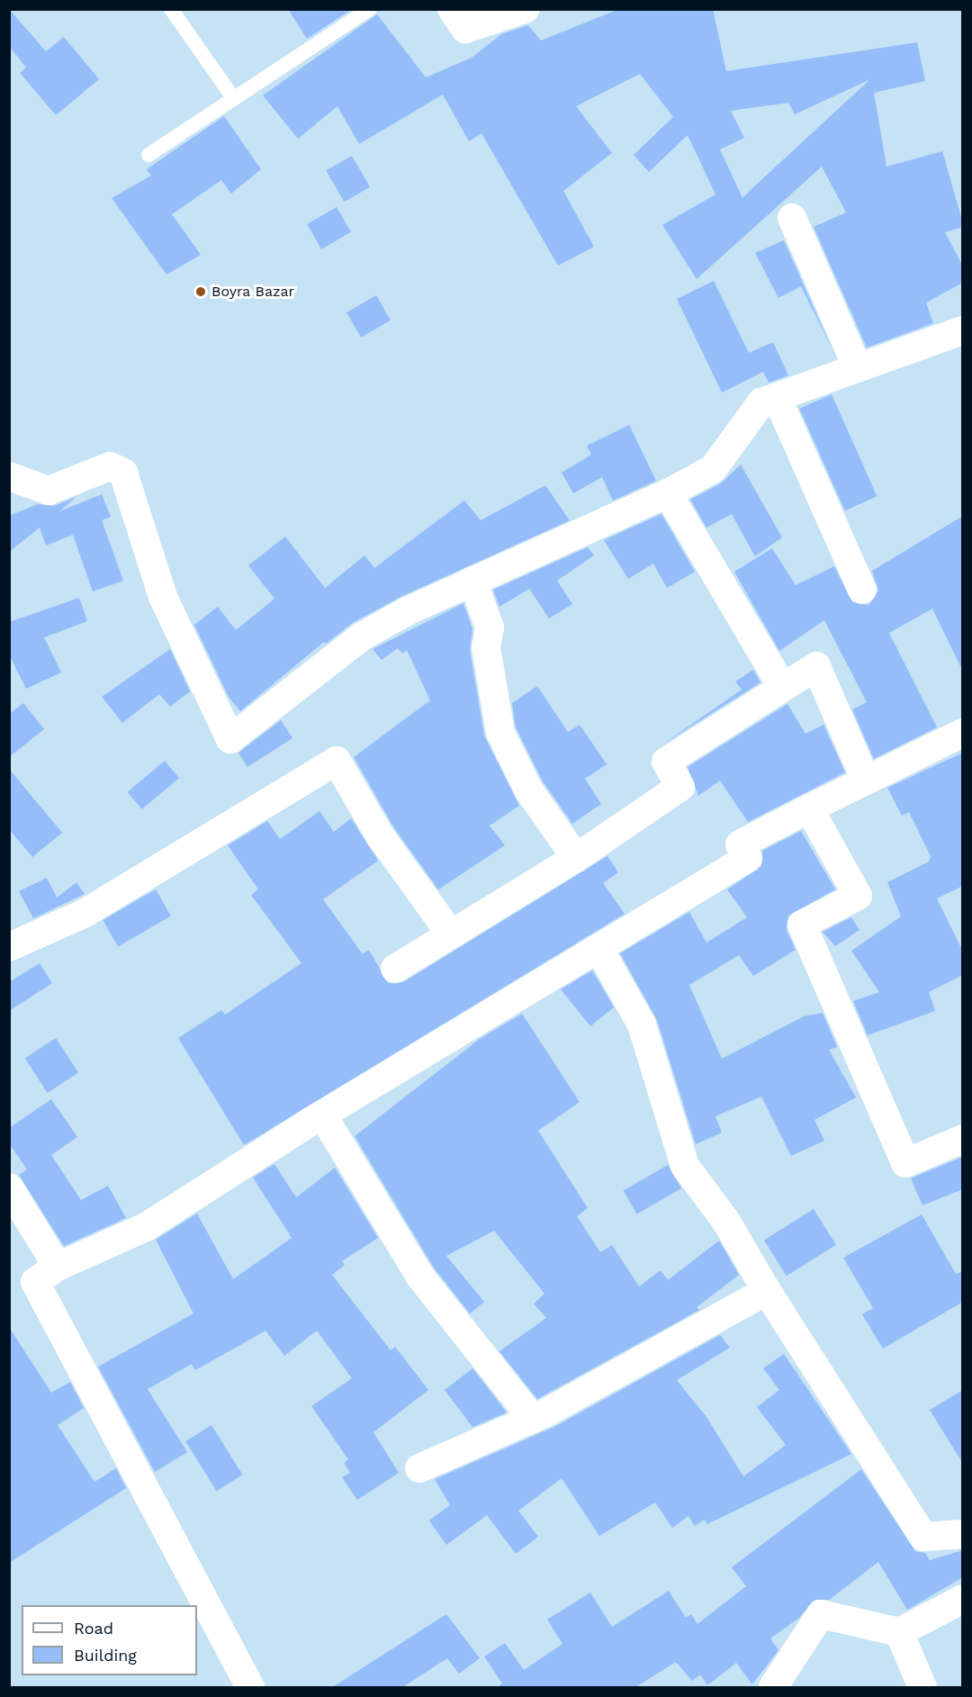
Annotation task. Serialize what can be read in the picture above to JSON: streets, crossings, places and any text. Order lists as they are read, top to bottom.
{
  "places": ["Boyra Bazar"],
  "legend": ["Road", "Building"]
}
